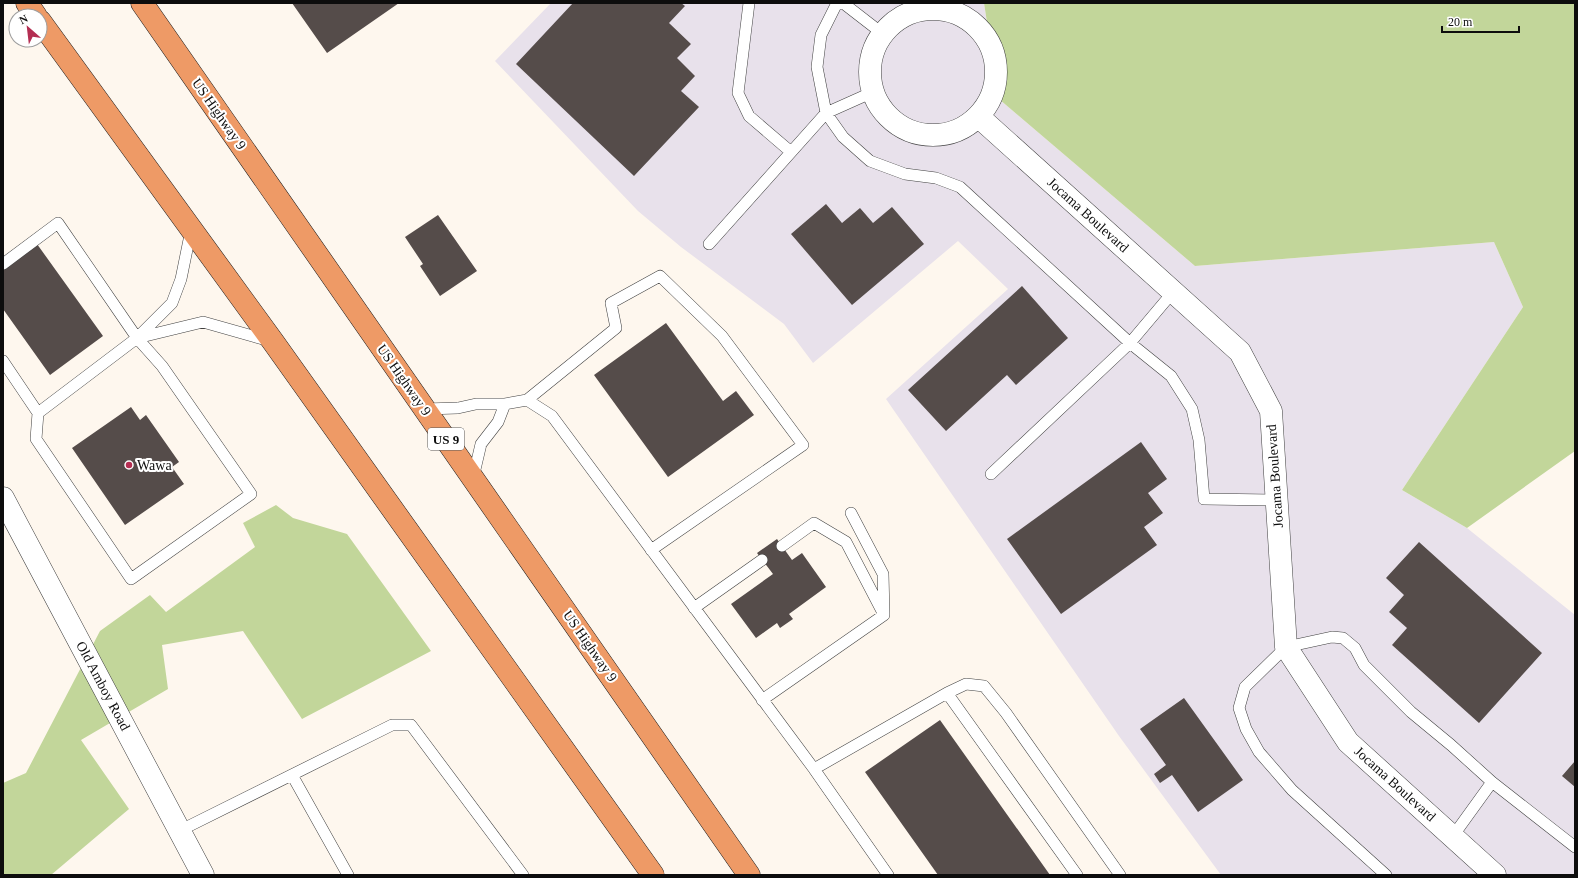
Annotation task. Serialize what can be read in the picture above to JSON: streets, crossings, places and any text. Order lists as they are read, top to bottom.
{
  "streets": {
    "highway": ["US Highway 9", "US 9"],
    "street": ["Jocama Boulevard", "Old Amboy Road"]
  },
  "places": ["Wawa"],
  "scale_bar": "20 m",
  "north": "top left"
}
